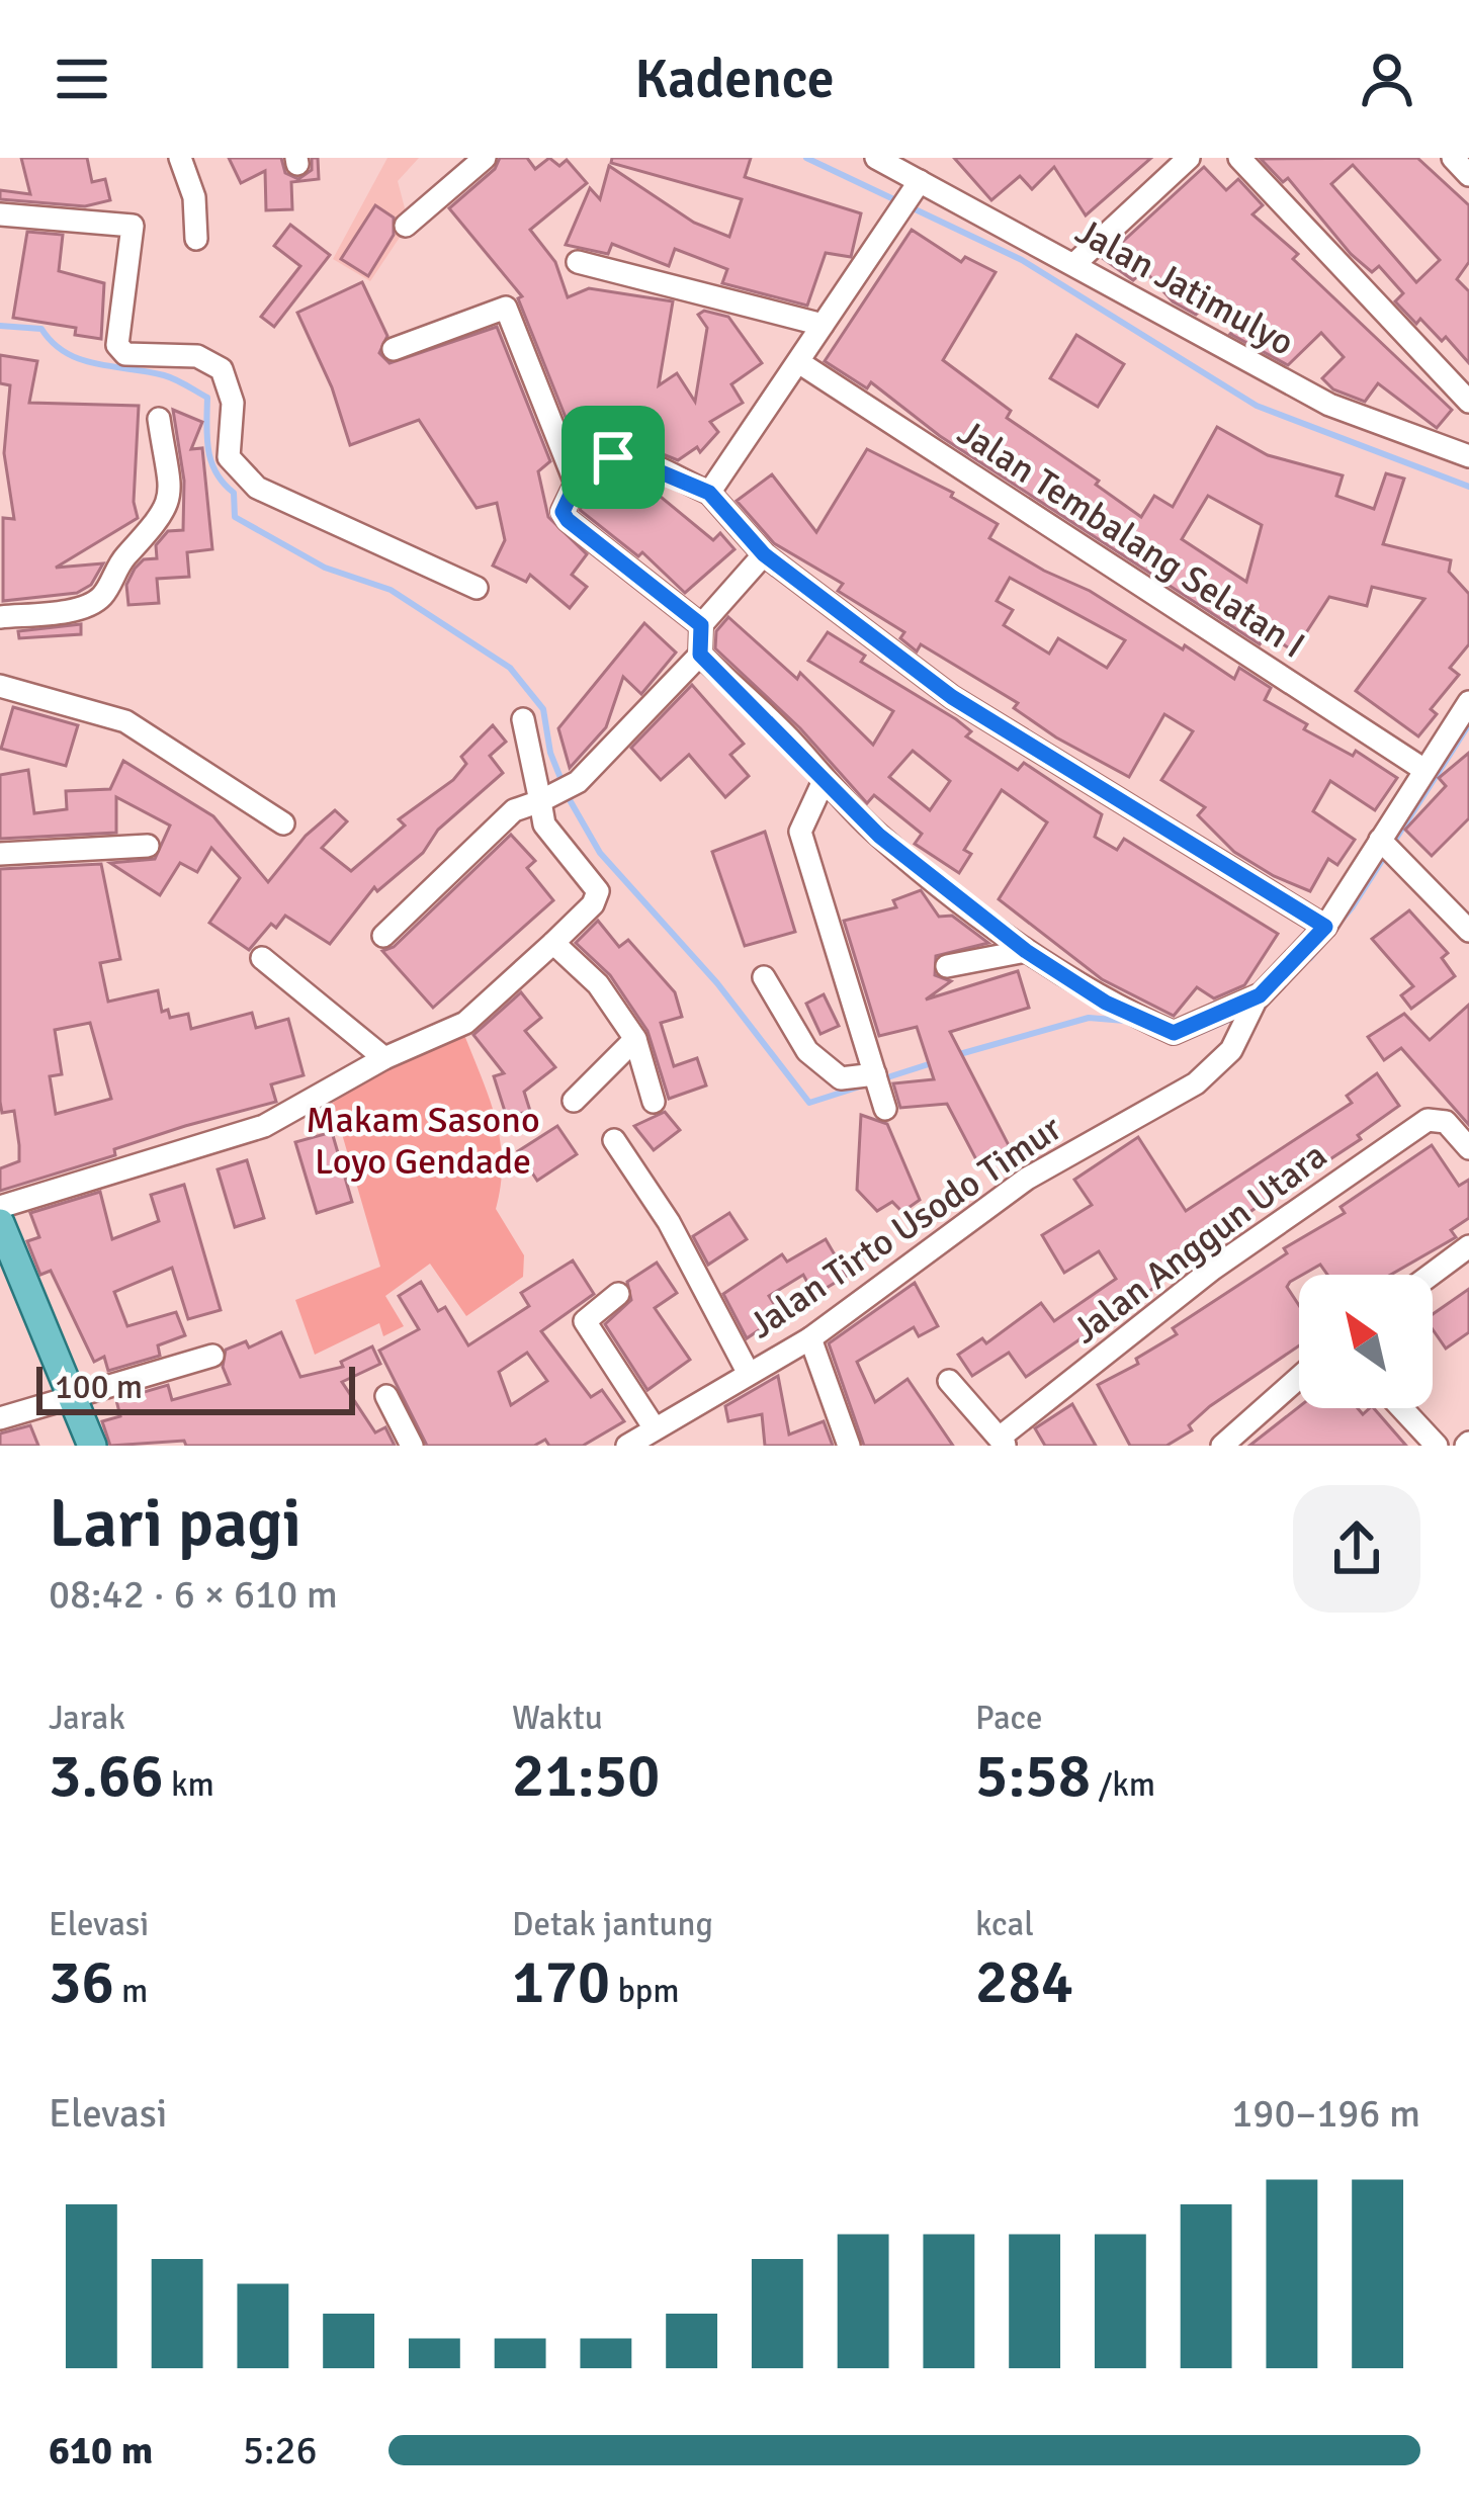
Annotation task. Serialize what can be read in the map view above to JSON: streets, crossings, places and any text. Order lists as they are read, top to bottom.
{
  "streets": {
    "street": [
      "Jalan Jatimulyo",
      "Jalan Tembalang Selatan I",
      "Jalan Tirto Usodo Timur",
      "Jalan Anggun Utara"
    ]
  },
  "parks": ["Makam Sasono Loyo Gendade"],
  "scale_bar": "100 m",
  "north": "top left",
  "page": {
    "header": "Kadence",
    "scale": "100 m",
    "heading": ["Lari pagi", "08:42 · 6 × 610 m"],
    "stats": [
      ["Jarak", "3.66 km"],
      ["Waktu", "21:50"],
      ["Pace", "5:58 /km"],
      ["Elevasi", "36 m"],
      ["Detak jantung", "170 bpm"],
      ["kcal", "284"]
    ],
    "chart": ["Elevasi", "190–196 m"],
    "list": [
      {
        "name": "610 m",
        "note": "5:26"
      }
    ]
  }
}
